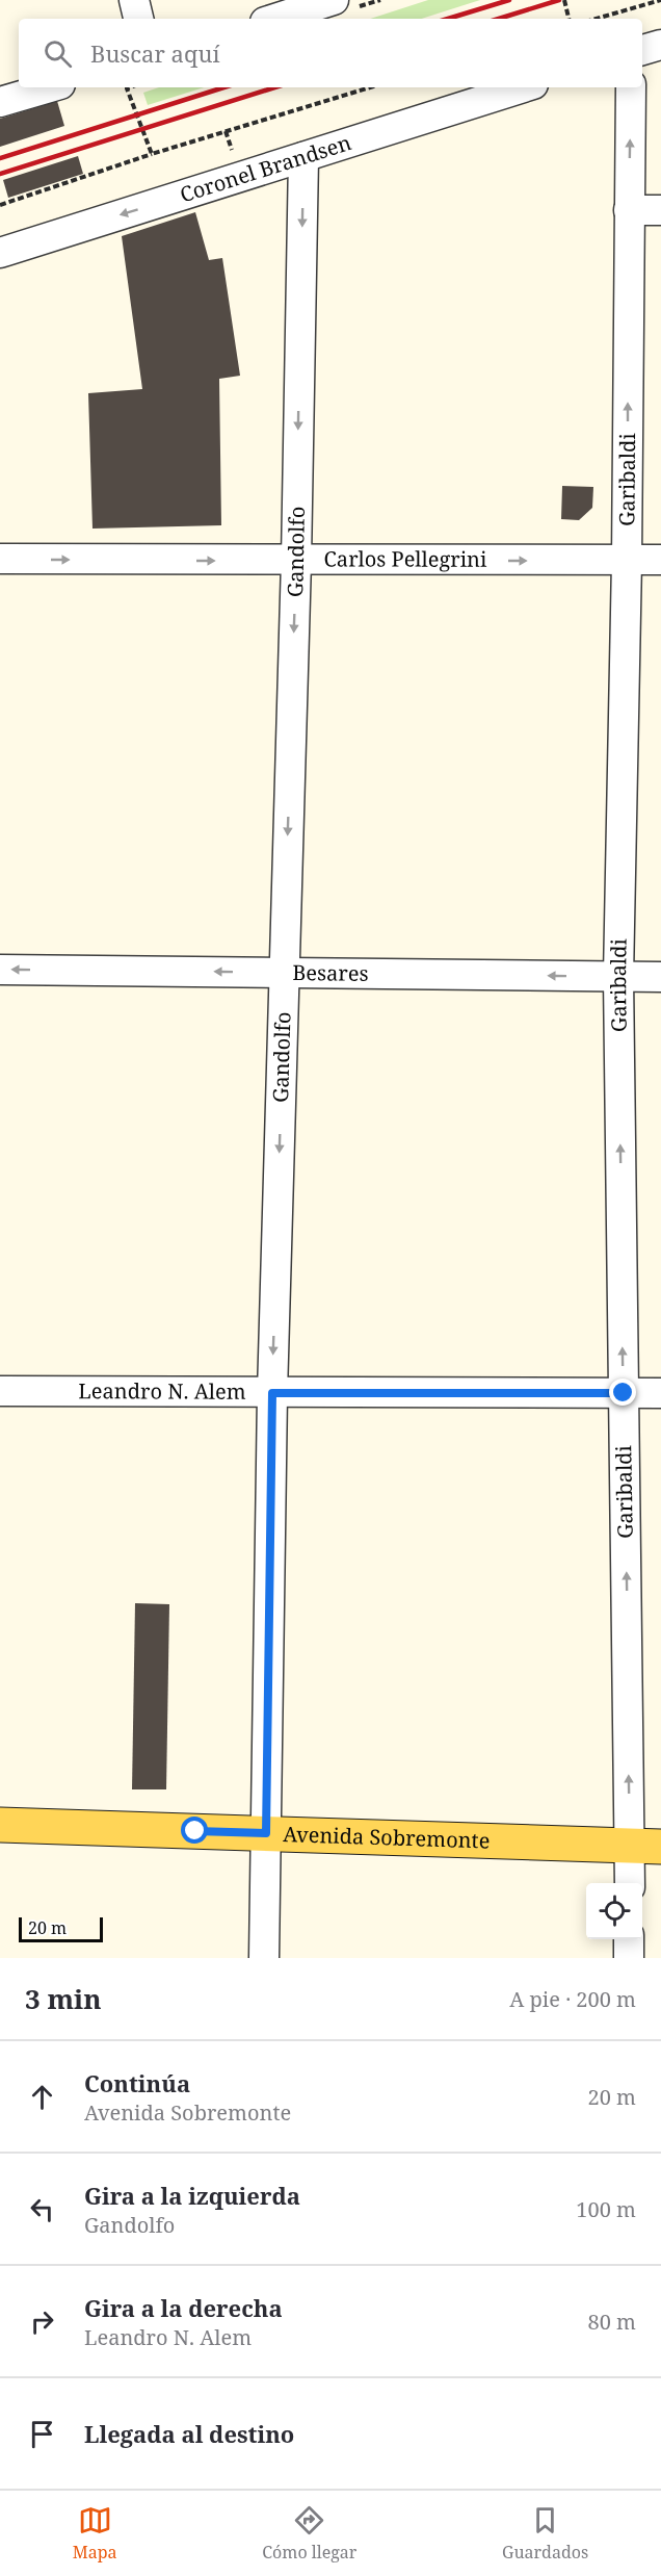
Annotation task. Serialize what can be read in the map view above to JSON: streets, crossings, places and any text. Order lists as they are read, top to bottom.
{
  "streets": {
    "main road": ["Avenida Sobremonte"],
    "street": [
      "Coronel Brandsen",
      "Garibaldi",
      "Gandolfo",
      "Carlos Pellegrini",
      "Besares",
      "Leandro N. Alem"
    ]
  },
  "crossings": [
    ["Coronel Brandsen", "Gandolfo"],
    ["Garibaldi", "Carlos Pellegrini"],
    ["Garibaldi", "Besares"],
    ["Garibaldi", "Leandro N. Alem"],
    ["Garibaldi", "Avenida Sobremonte"],
    ["Gandolfo", "Carlos Pellegrini"],
    ["Gandolfo", "Besares"],
    ["Gandolfo", "Leandro N. Alem"],
    ["Gandolfo", "Avenida Sobremonte"]
  ],
  "one_way": [
    "Coronel Brandsen",
    "Garibaldi",
    "Gandolfo",
    "Carlos Pellegrini",
    "Besares"
  ],
  "scale_bar": "20 m",
  "page": {
    "search": "Buscar aquí",
    "scale": "20 m",
    "heading": ["3 min", "A pie · 200 m"],
    "list": [
      ["Continúa", "Avenida Sobremonte", "20 m"],
      ["Gira a la izquierda", "Gandolfo", "100 m"],
      ["Gira a la derecha", "Leandro N. Alem", "80 m"],
      "Llegada al destino"
    ],
    "nav": ["Mapa", "Cómo llegar", "Guardados"]
  }
}
